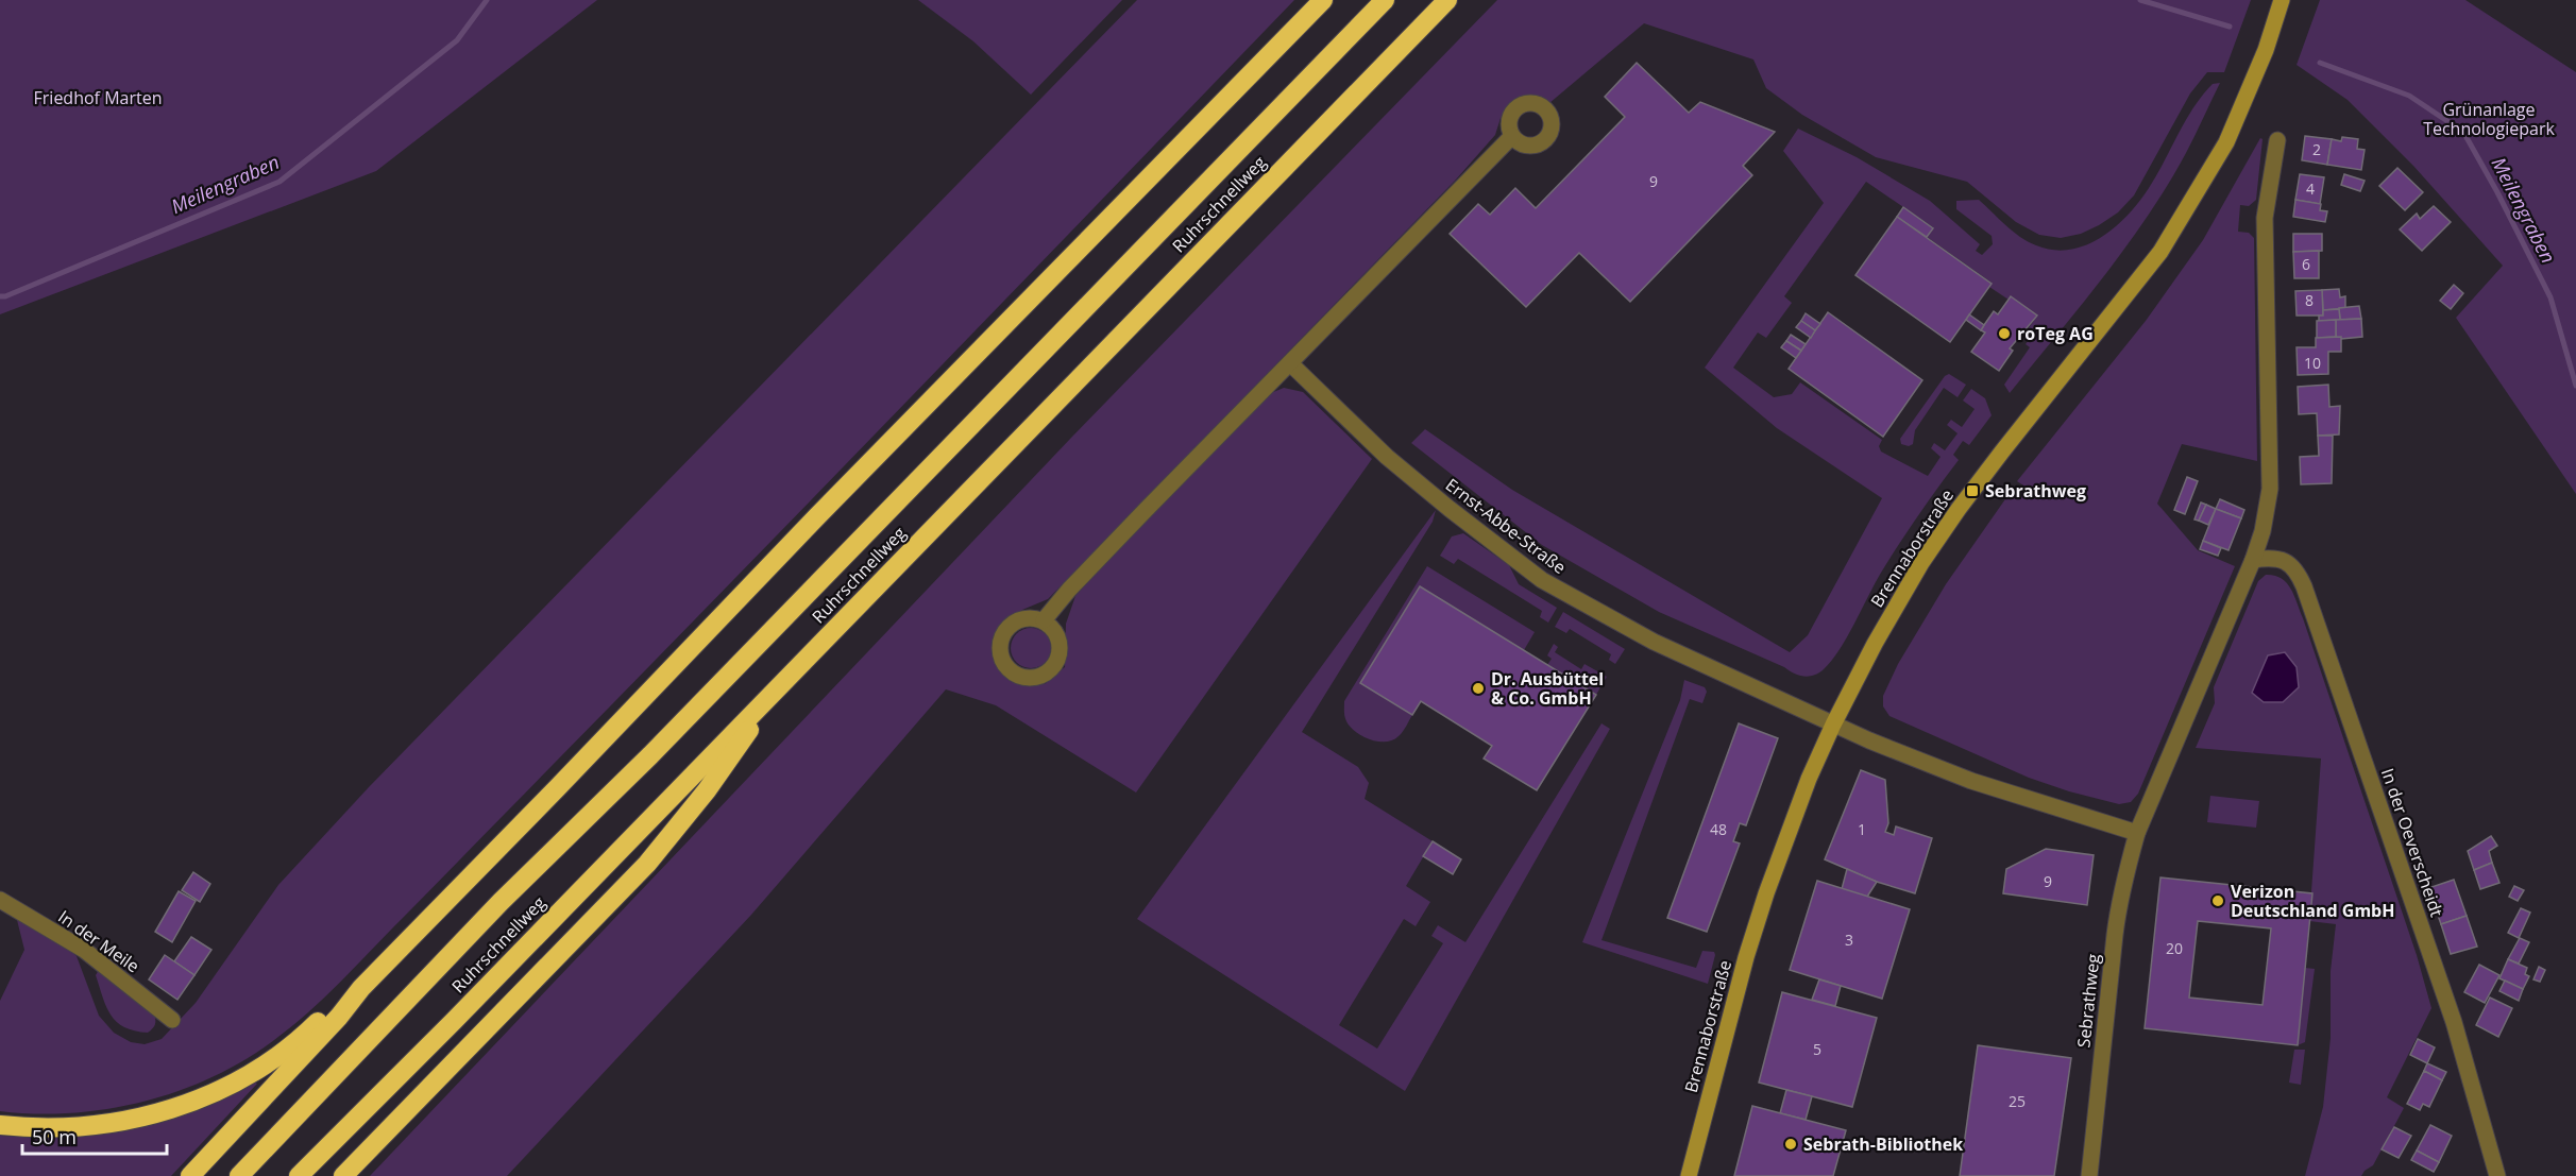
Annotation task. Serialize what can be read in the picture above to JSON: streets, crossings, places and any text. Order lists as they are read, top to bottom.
{
  "streets": {
    "highway": ["Ruhrschnellweg"],
    "main road": ["Brennaborstraße"],
    "street": [
      "Ernst-Abbe-Straße",
      "In der Oeverscheidt",
      "In der Meile",
      "Sebrathweg"
    ]
  },
  "crossings": [
    ["Ernst-Abbe-Straße", "Brennaborstraße"],
    ["In der Oeverscheidt", "Sebrathweg"]
  ],
  "water": ["Meilengraben"],
  "parks": ["Friedhof Marten", "Grünanlage Technologiepark"],
  "places": {
    "other": [
      "roTeg AG",
      "Dr. Ausbüttel & Co. GmbH",
      "Verizon Deutschland GmbH",
      "Sebrath-Bibliothek"
    ],
    "transit": ["Sebrathweg"]
  },
  "house_numbers": [
    "2",
    "9",
    "4",
    "6",
    "8",
    "10",
    "48",
    "1",
    "9",
    "3",
    "20",
    "5",
    "25"
  ],
  "scale_bar": "50 m"
}
